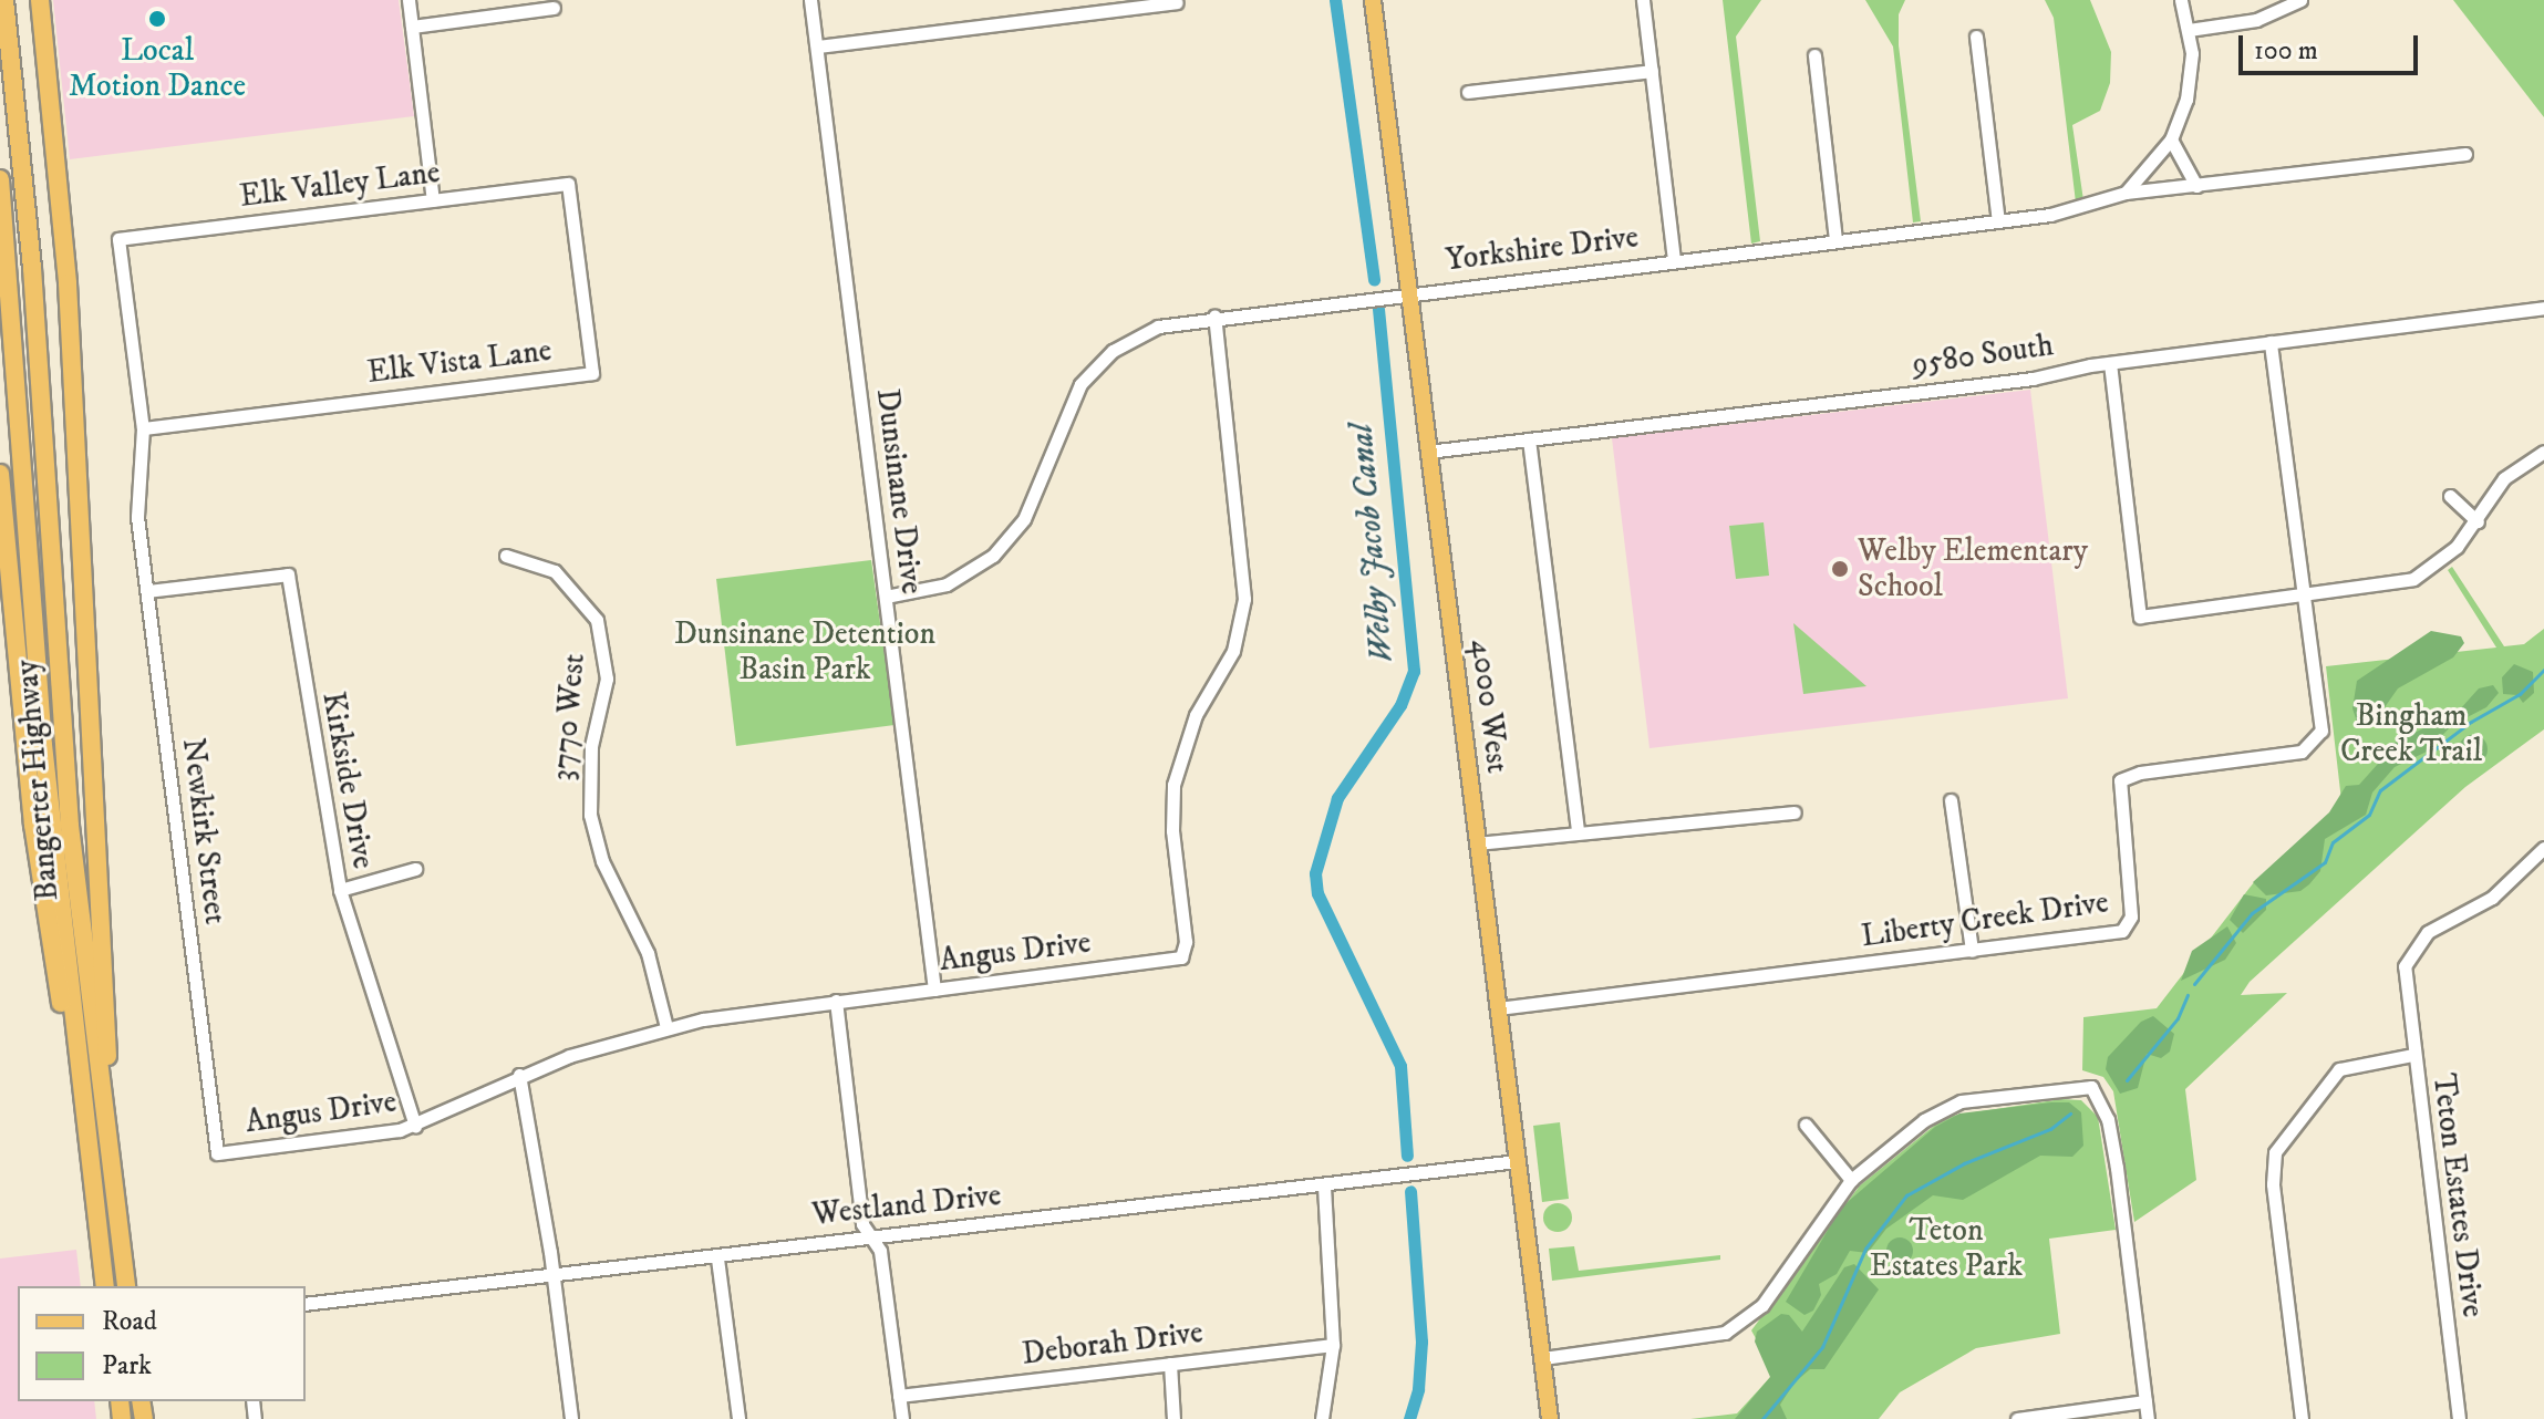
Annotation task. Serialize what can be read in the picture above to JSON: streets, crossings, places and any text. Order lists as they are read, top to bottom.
{
  "streets": {
    "highway": ["Bangerter Highway"],
    "main road": ["4000 West"],
    "street": [
      "Elk Valley Lane",
      "Yorkshire Drive",
      "9580 South",
      "Elk Vista Lane",
      "Dunsinane Drive",
      "3770 West",
      "Kirkside Drive",
      "Newkirk Street",
      "Liberty Creek Drive",
      "Angus Drive",
      "Teton Estates Drive",
      "Westland Drive",
      "Deborah Drive"
    ]
  },
  "crossings": [
    ["Elk Valley Lane", "Elk Vista Lane"],
    ["Elk Valley Lane", "Newkirk Street"],
    ["Yorkshire Drive", "Dunsinane Drive"],
    ["Yorkshire Drive", "4000 West"],
    ["Yorkshire Drive", "Angus Drive"],
    ["9580 South", "4000 West"],
    ["Elk Vista Lane", "Newkirk Street"],
    ["Dunsinane Drive", "Angus Drive"],
    ["4000 West", "Liberty Creek Drive"],
    ["4000 West", "Westland Drive"],
    ["3770 West", "Angus Drive"],
    ["Kirkside Drive", "Newkirk Street"],
    ["Kirkside Drive", "Angus Drive"],
    ["Newkirk Street", "Angus Drive"]
  ],
  "water": ["Welby Jacob Canal"],
  "parks": ["Dunsinane Detention Basin Park", "Bingham Creek Trail", "Teton Estates Park"],
  "places": ["Local Motion Dance", "Welby Elementary School"],
  "legend": ["Road", "Park"],
  "scale_bar": "100 m"
}
